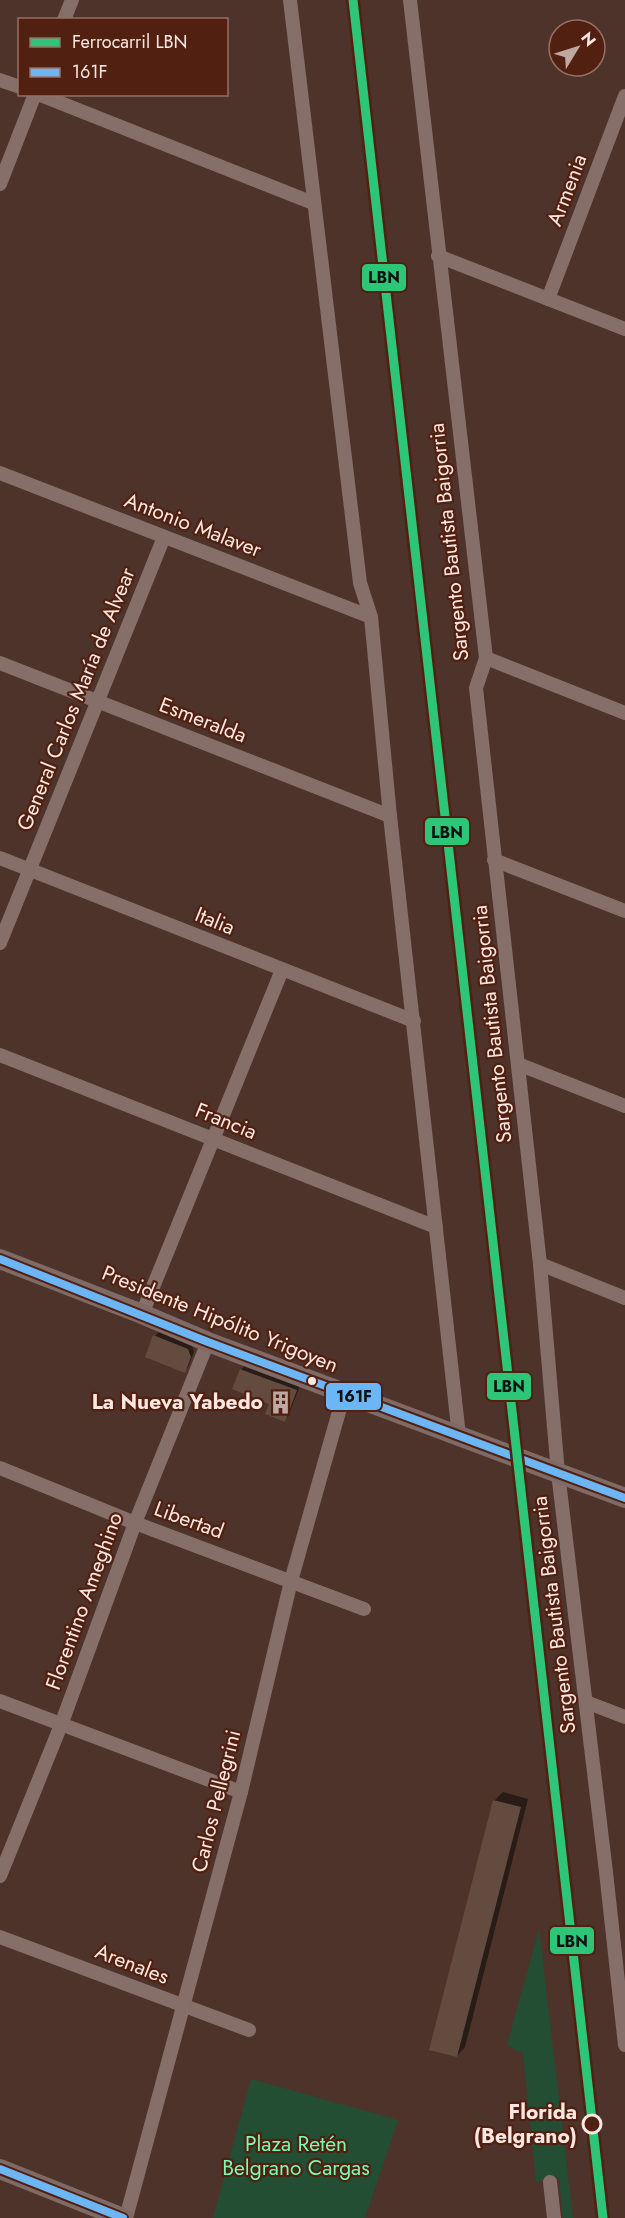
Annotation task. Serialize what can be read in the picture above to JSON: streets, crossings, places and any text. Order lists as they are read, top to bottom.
{
  "streets": {
    "street": [
      "Armenia",
      "Antonio Malaver",
      "Sargento Bautista Baigorria",
      "General Carlos María de Alvear",
      "Esmeralda",
      "Italia",
      "Francia",
      "Presidente Hipólito Yrigoyen",
      "Libertad",
      "Florentino Ameghino",
      "Carlos Pellegrini",
      "Arenales"
    ]
  },
  "crossings": [
    ["Antonio Malaver", "General Carlos María de Alvear"],
    ["Sargento Bautista Baigorria", "Presidente Hipólito Yrigoyen"],
    ["General Carlos María de Alvear", "Esmeralda"],
    ["General Carlos María de Alvear", "Italia"],
    ["Presidente Hipólito Yrigoyen", "Florentino Ameghino"],
    ["Presidente Hipólito Yrigoyen", "Carlos Pellegrini"],
    ["Libertad", "Florentino Ameghino"],
    ["Libertad", "Carlos Pellegrini"],
    ["Carlos Pellegrini", "Arenales"]
  ],
  "parks": ["Plaza Retén Belgrano Cargas"],
  "places": {
    "building": ["La Nueva Yabedo"],
    "other": ["Florida (Belgrano)"]
  },
  "lines": ["rail line LBN", "transit line 161F"],
  "legend": ["Ferrocarril LBN", "161F"],
  "north": "top right"
}
